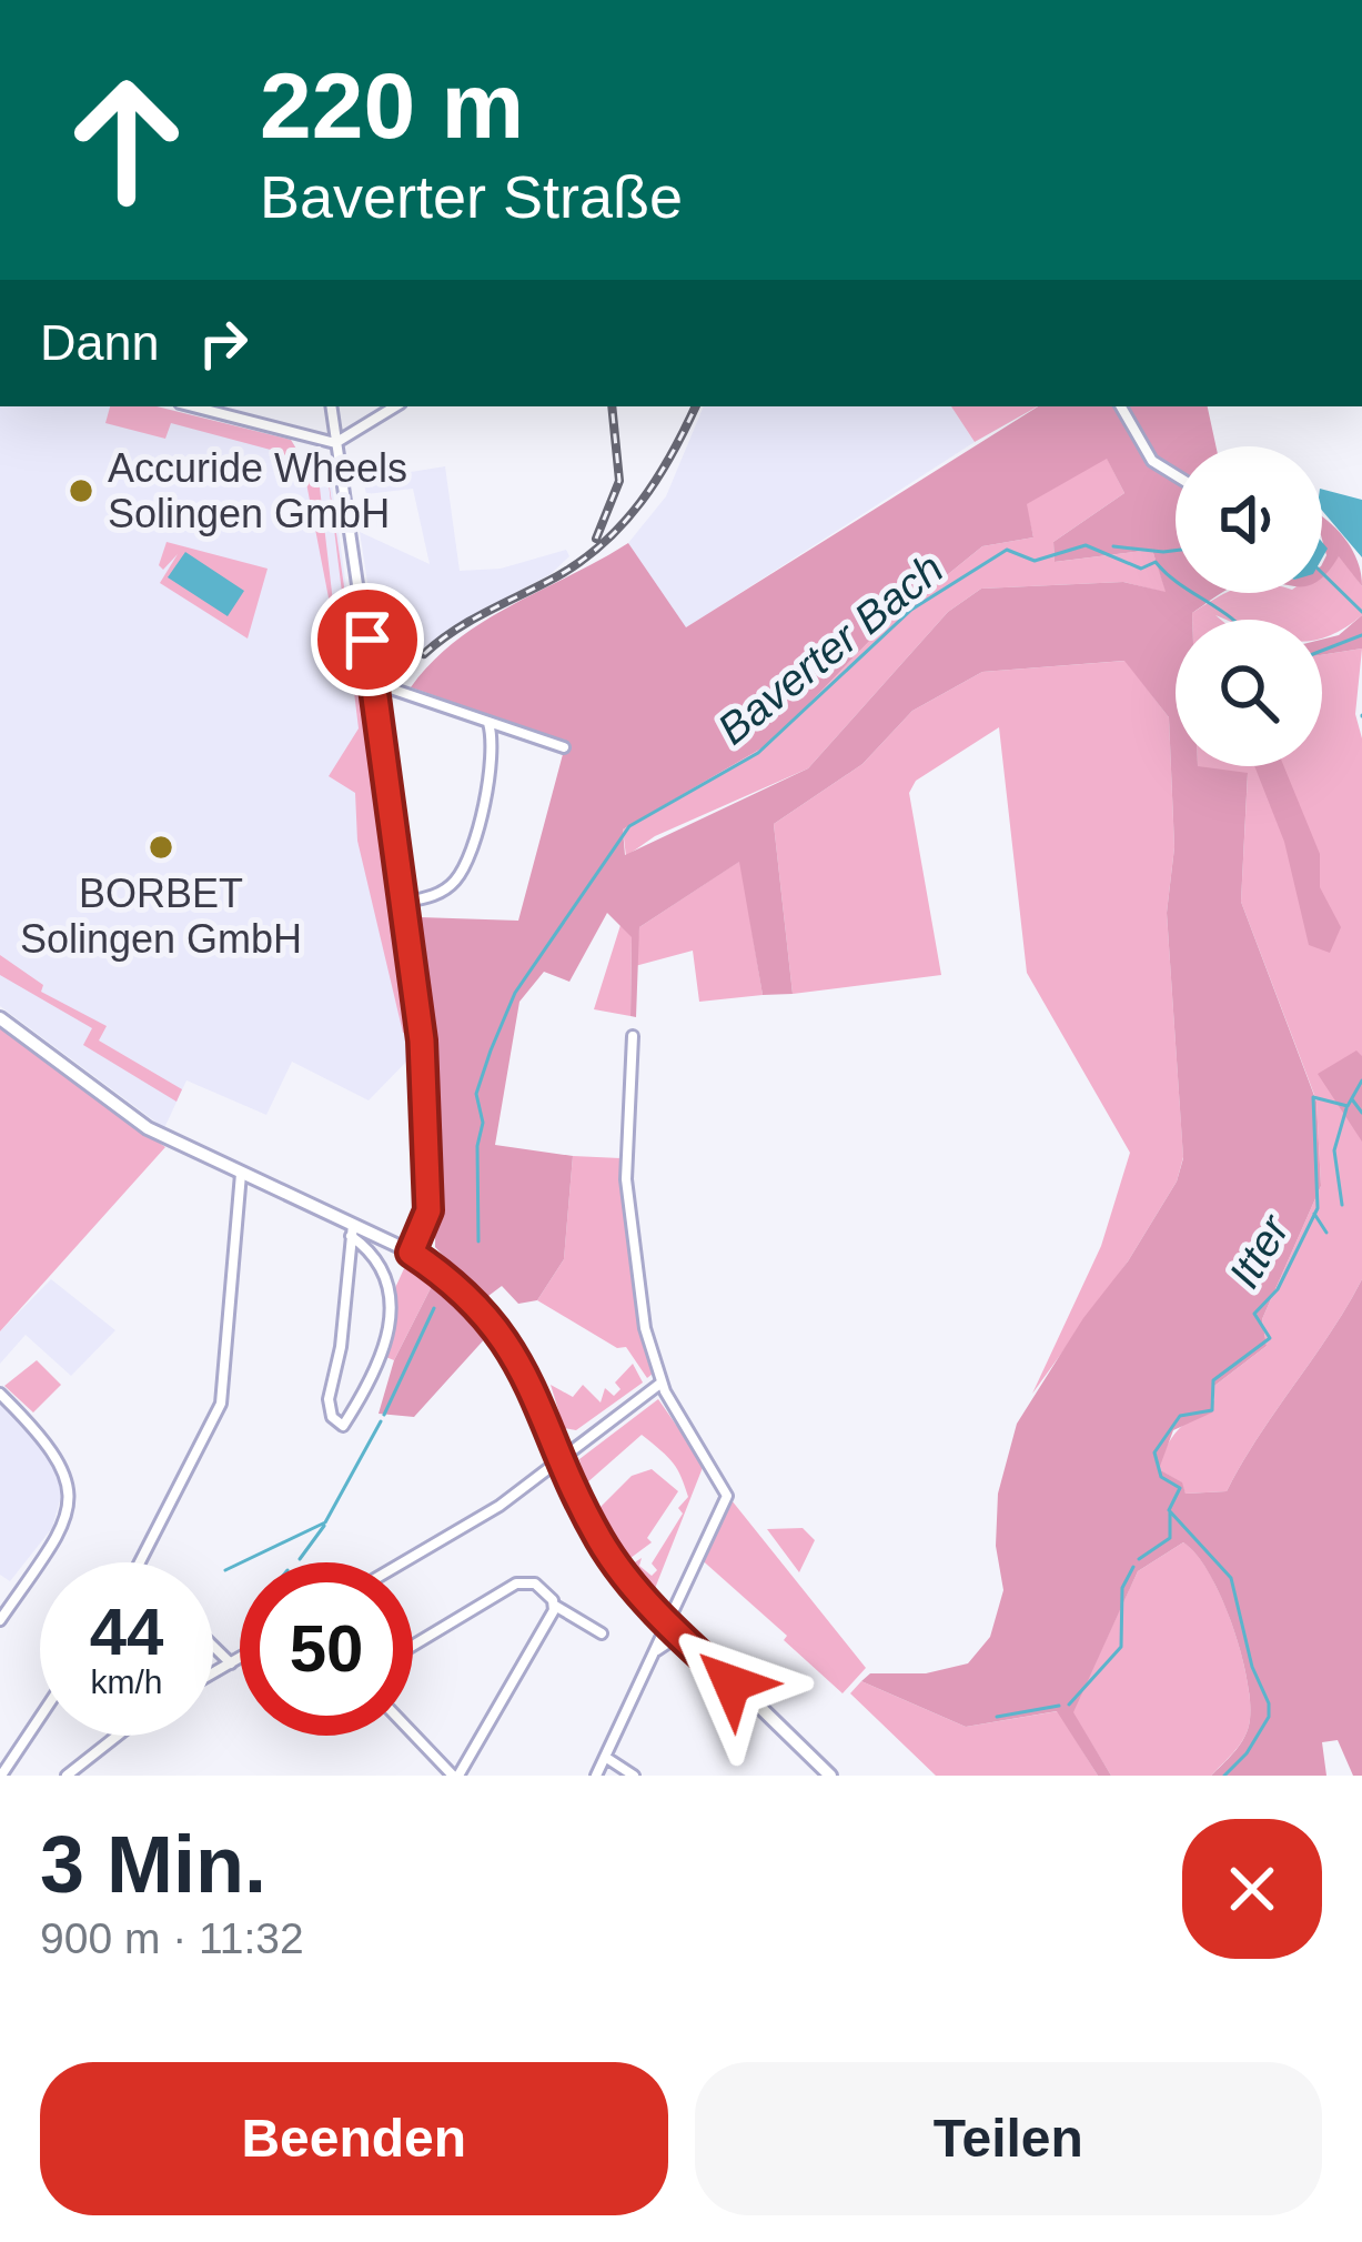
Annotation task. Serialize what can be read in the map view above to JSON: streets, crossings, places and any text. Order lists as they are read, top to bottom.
{
  "water": ["Baverter Bach", "Itter"],
  "places": ["Accuride Wheels Solingen GmbH", "BORBET Solingen GmbH"],
  "page": {
    "turn": ["220 m", "Baverter Straße"],
    "then": "Dann",
    "speed": "44 km/h",
    "limit": "50",
    "heading": ["3 Min.", "900 m · 11:32"],
    "buttons": ["Beenden", "Teilen"]
  }
}
